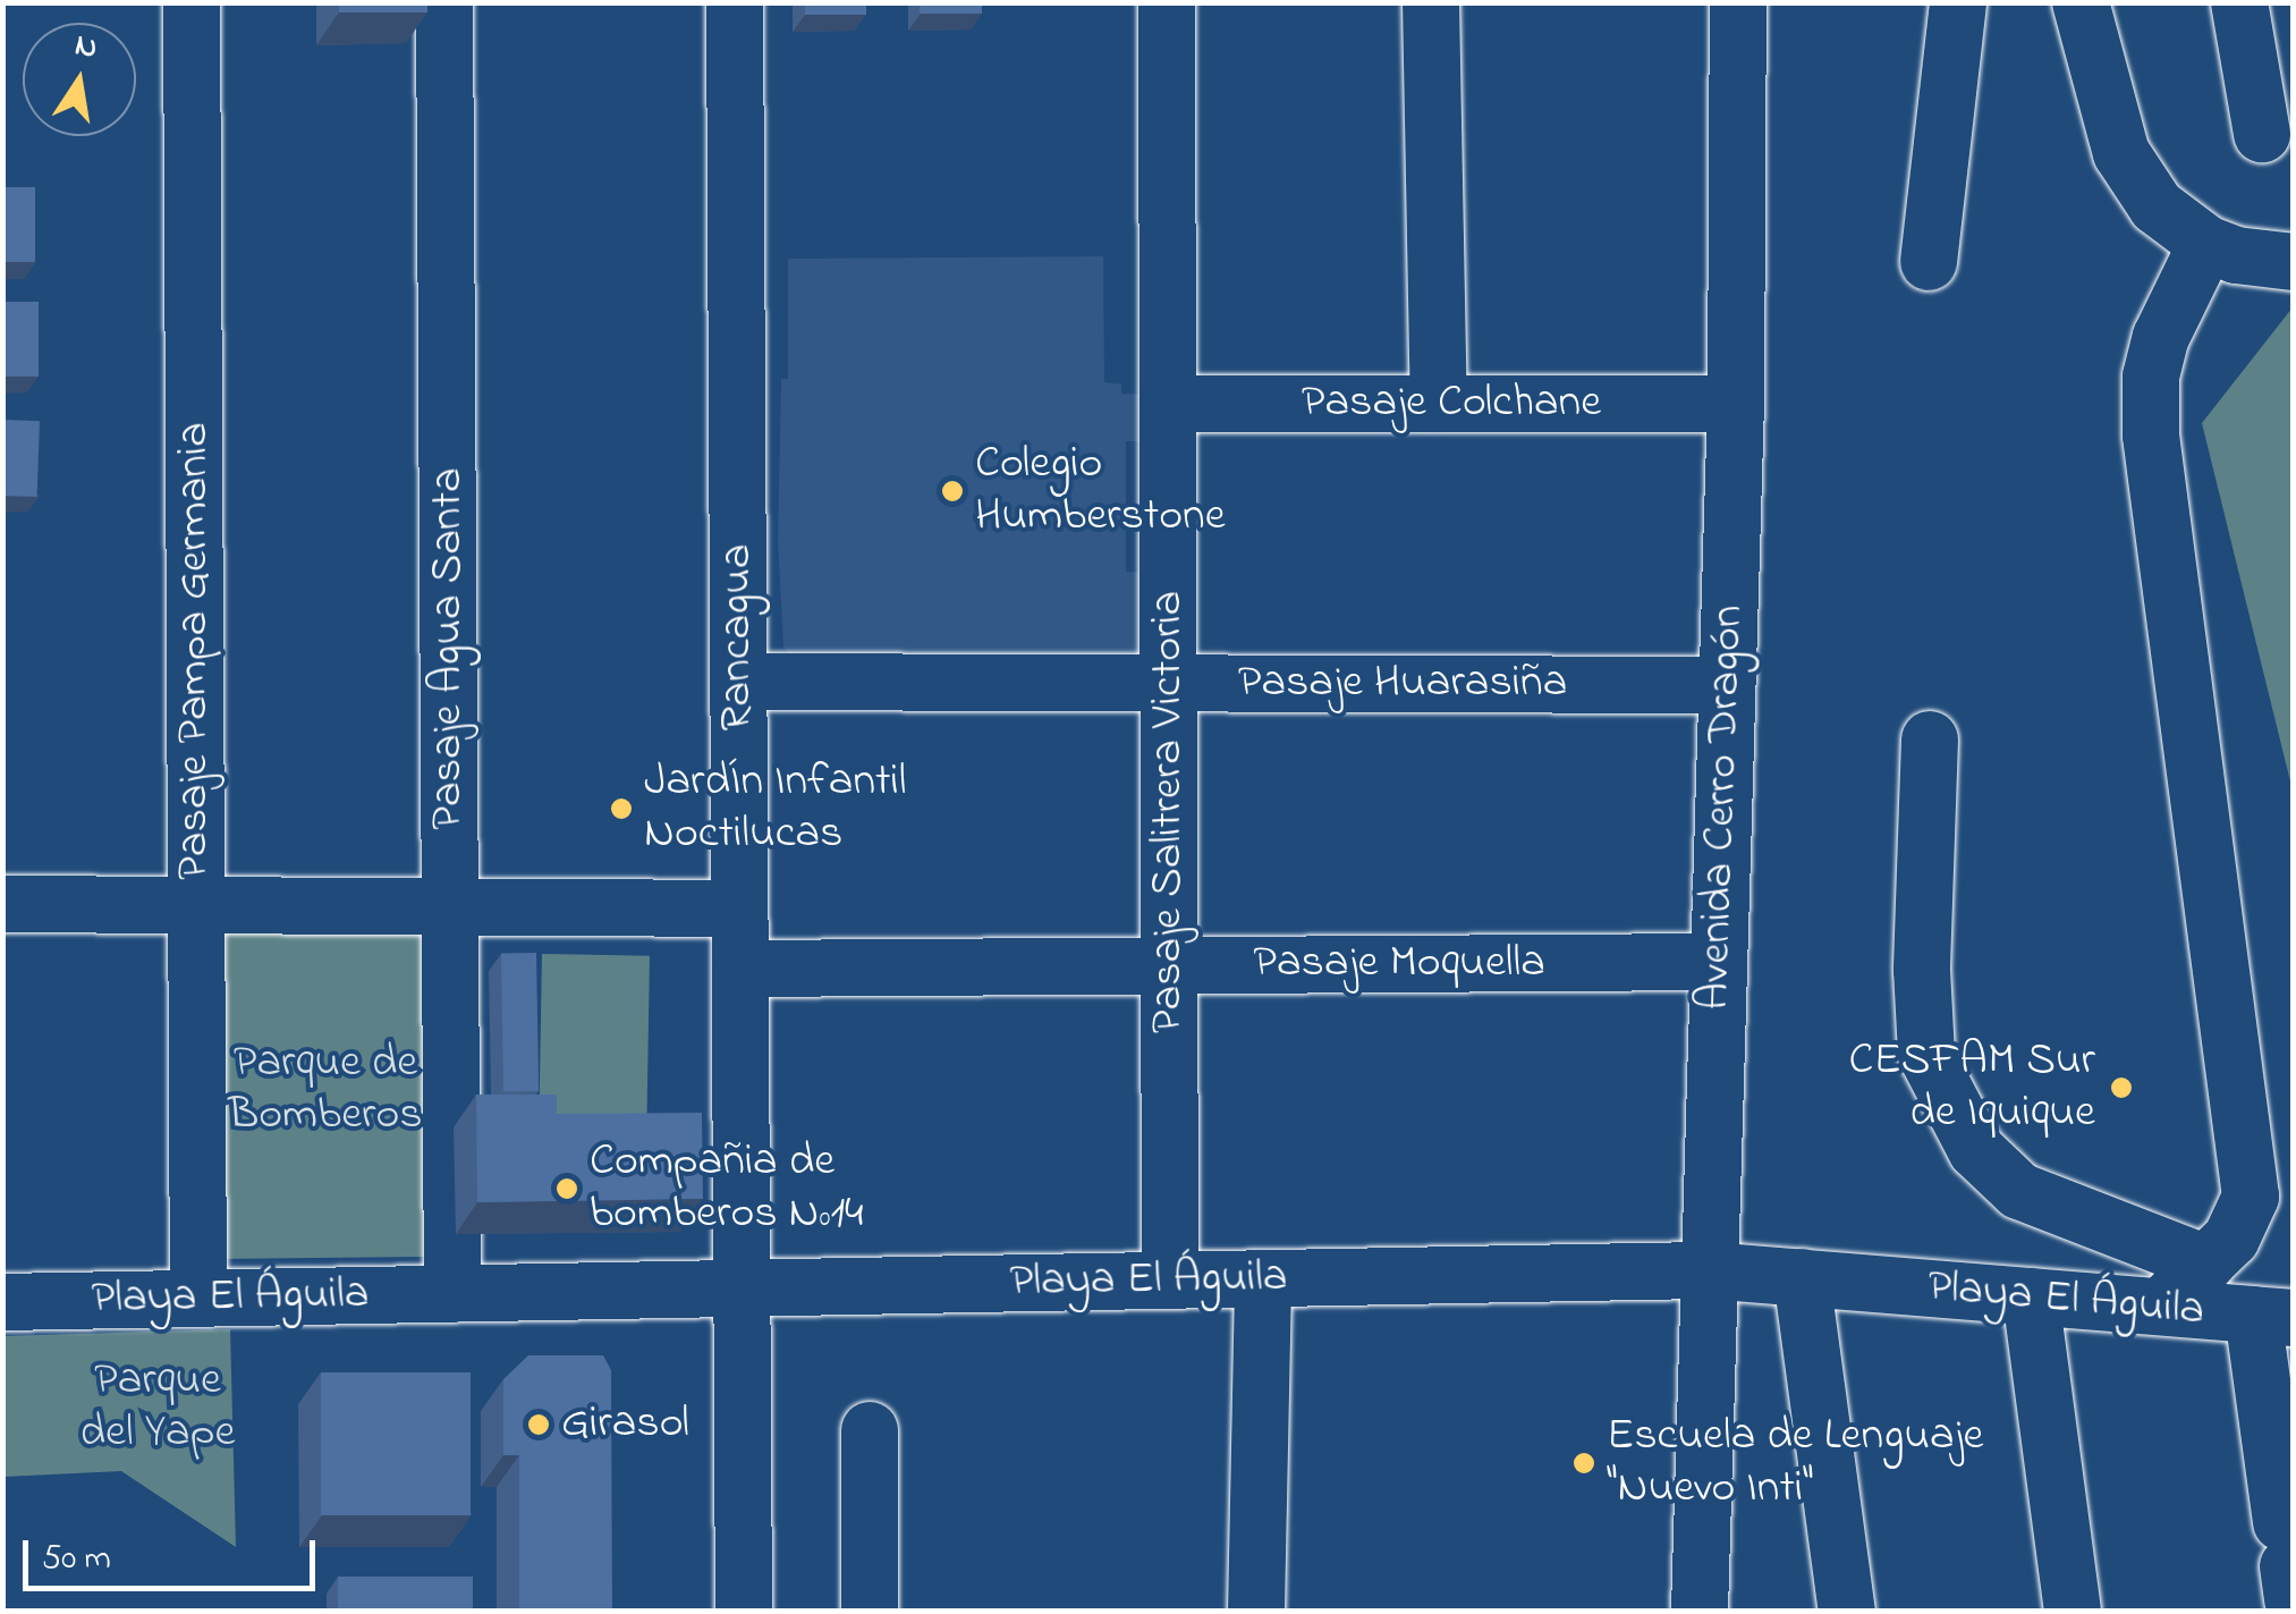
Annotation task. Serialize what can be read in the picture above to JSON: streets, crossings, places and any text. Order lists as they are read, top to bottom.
{
  "streets": {
    "street": [
      "Pasaje Colchane",
      "Rancagua",
      "Pasaje Agua Santa",
      "Pasaje Pampa Germania",
      "Pasaje Huarasiña",
      "Avenida Cerro Dragón",
      "Pasaje Salitrera Victoria",
      "Pasaje Moquella",
      "Playa El Águila"
    ]
  },
  "crossings": [
    ["Pasaje Colchane", "Avenida Cerro Dragón"],
    ["Pasaje Colchane", "Pasaje Salitrera Victoria"],
    ["Rancagua", "Pasaje Huarasiña"],
    ["Rancagua", "Pasaje Moquella"],
    ["Rancagua", "Playa El Águila"],
    ["Pasaje Agua Santa", "Playa El Águila"],
    ["Pasaje Pampa Germania", "Playa El Águila"],
    ["Pasaje Huarasiña", "Avenida Cerro Dragón"],
    ["Pasaje Huarasiña", "Pasaje Salitrera Victoria"],
    ["Avenida Cerro Dragón", "Pasaje Moquella"],
    ["Avenida Cerro Dragón", "Playa El Águila"],
    ["Pasaje Salitrera Victoria", "Pasaje Moquella"],
    ["Pasaje Salitrera Victoria", "Playa El Águila"]
  ],
  "parks": ["Parque de Bomberos", "Parque del Yape"],
  "places": [
    "Colegio Humberstone",
    "JardÍn Infantil Noctilucas",
    "CESFAM Sur de Iquique",
    "Compañia de bomberos Nº14",
    "Girasol",
    "Escuela de Lenguaje \"Nuevo Inti\""
  ],
  "scale_bar": "50 m",
  "north": "top"
}
